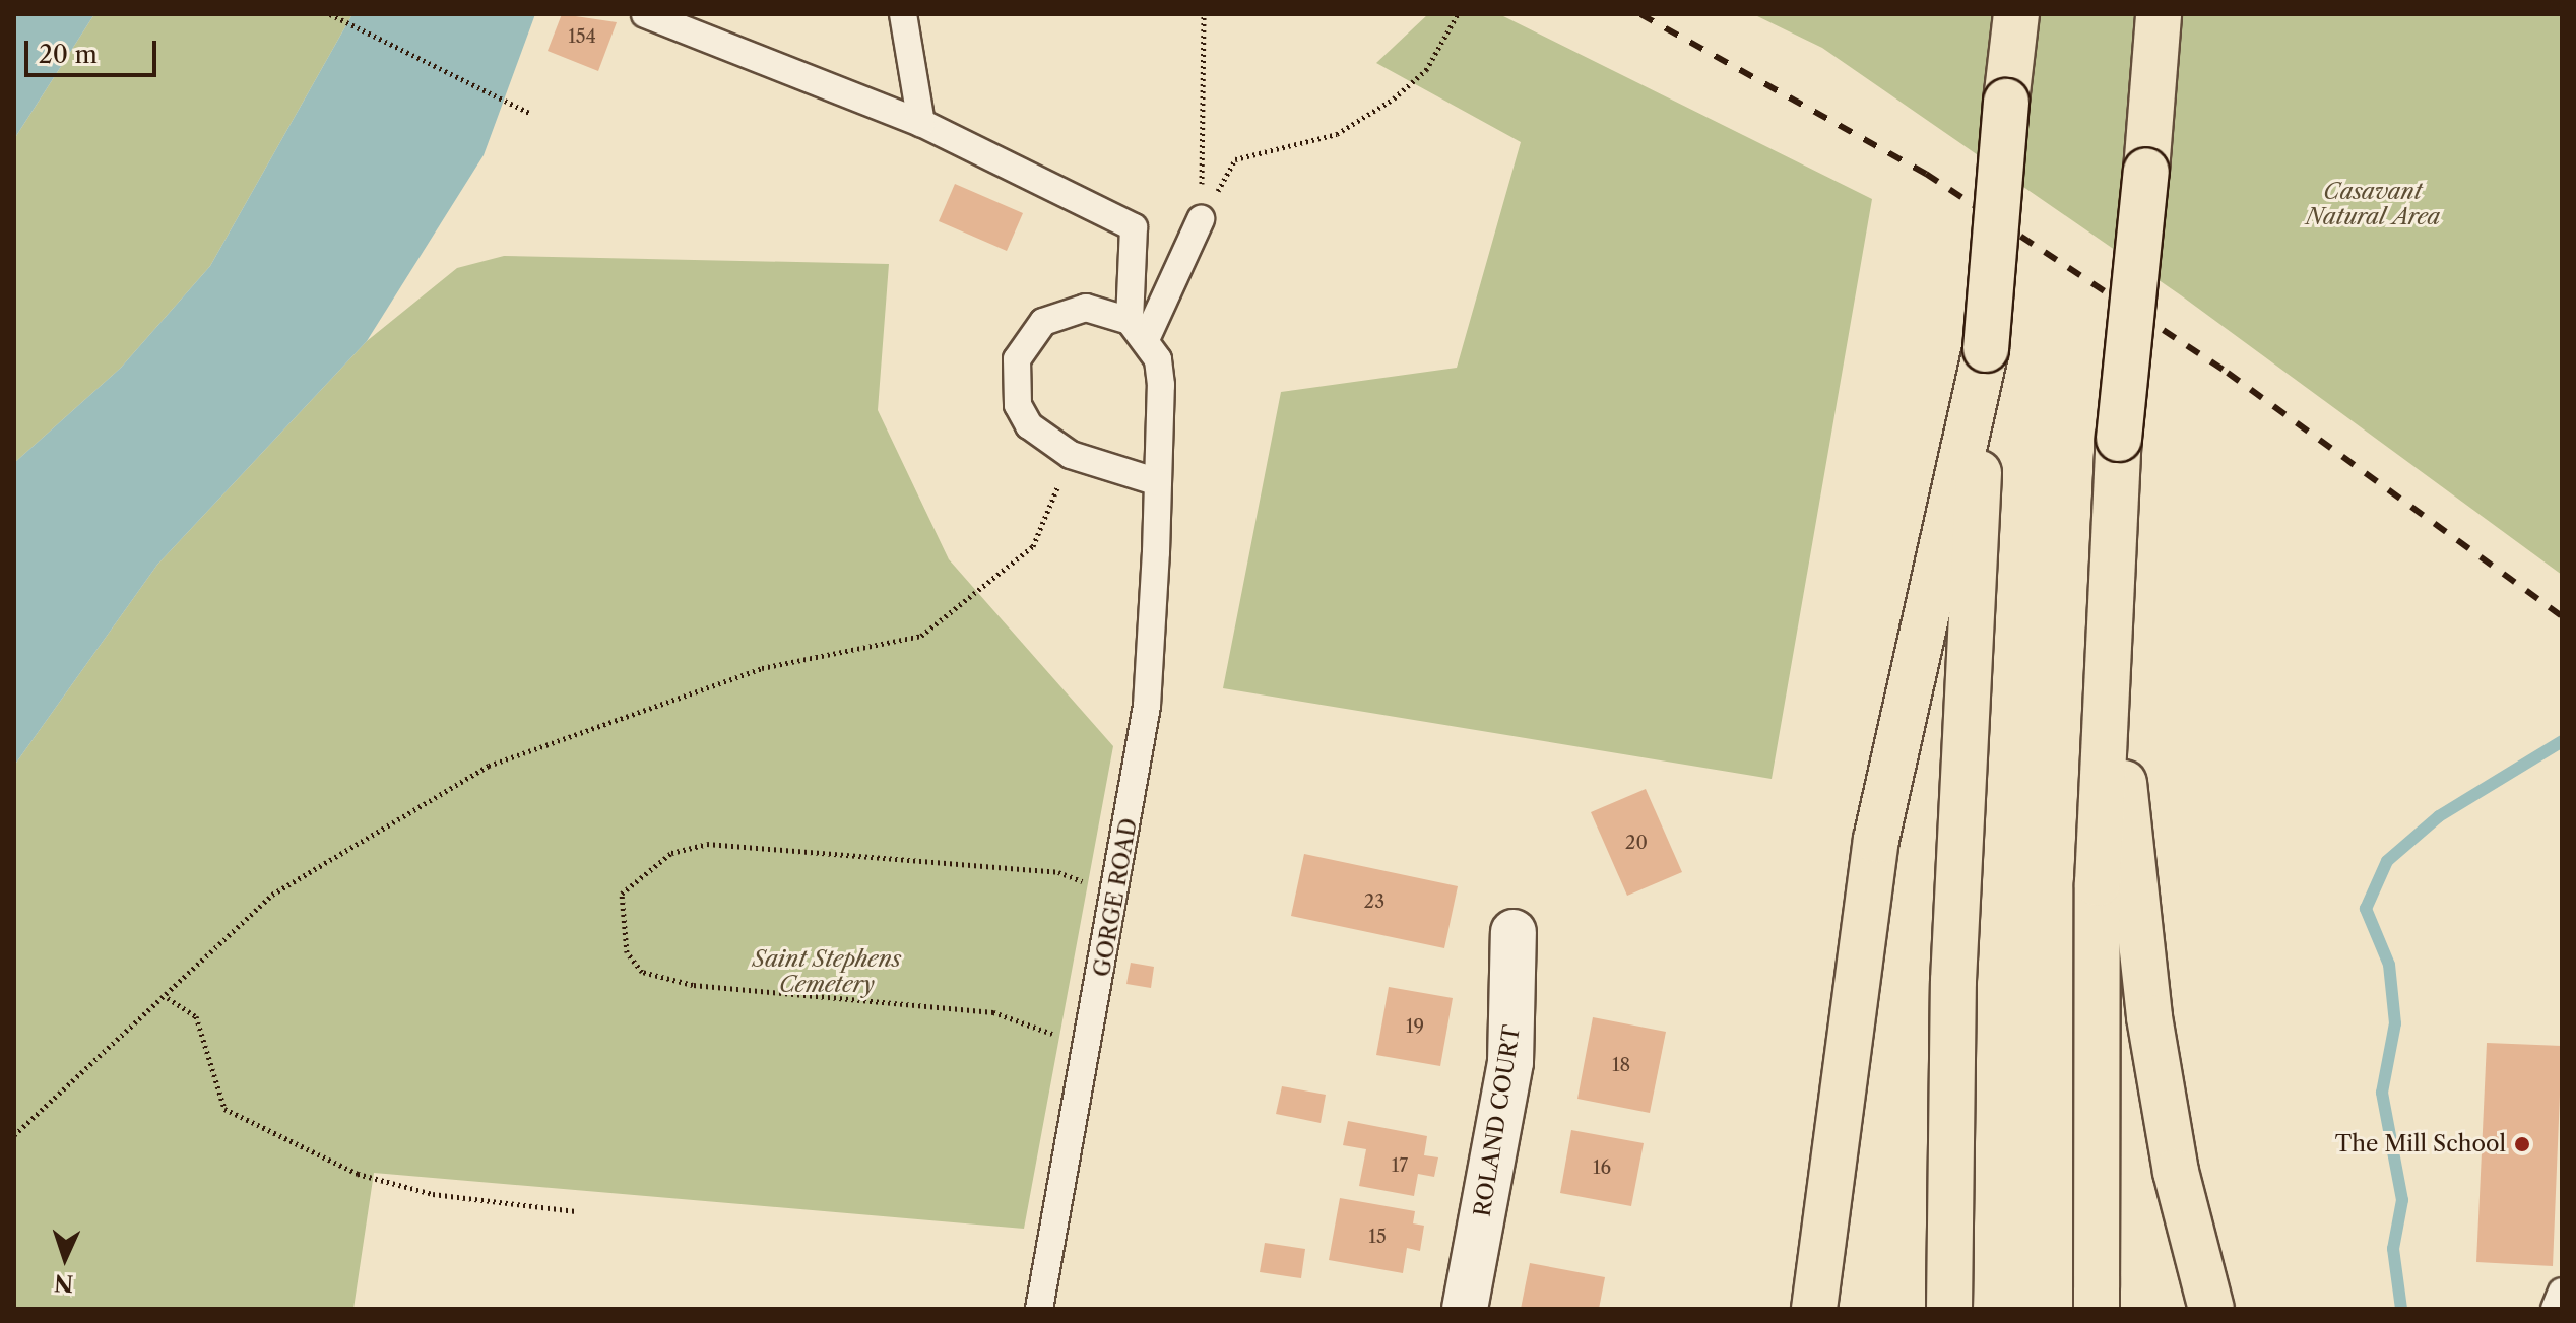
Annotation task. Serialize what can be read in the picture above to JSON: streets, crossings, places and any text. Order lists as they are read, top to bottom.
{
  "streets": {
    "street": ["ROLAND COURT"],
    "lane": ["GORGE ROAD"]
  },
  "parks": ["Casavant Natural Area", "Saint Stephens Cemetery"],
  "places": ["The Mill School"],
  "house_numbers": [
    "154",
    "20",
    "23",
    "19",
    "18",
    "17",
    "16",
    "15"
  ],
  "scale_bar": "20 m",
  "north": "bottom"
}
